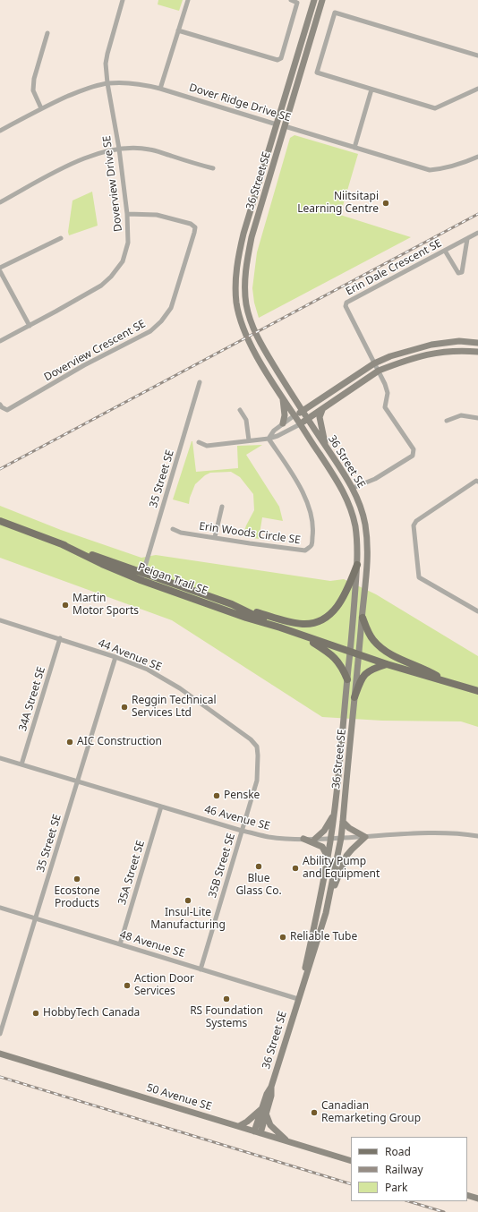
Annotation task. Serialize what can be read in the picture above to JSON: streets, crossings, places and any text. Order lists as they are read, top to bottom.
{
  "streets": {
    "main road": ["Peigan Trail SE"],
    "street": [
      "Dover Ridge Drive SE",
      "36 Street SE",
      "Doverview Drive SE",
      "Erin Dale Crescent SE",
      "Doverview Crescent SE",
      "35 Street SE",
      "Erin Woods Circle SE",
      "44 Avenue SE",
      "34A Street SE",
      "46 Avenue SE",
      "35B Street SE",
      "35A Street SE",
      "48 Avenue SE",
      "50 Avenue SE"
    ]
  },
  "crossings": [
    ["Dover Ridge Drive SE", "36 Street SE"],
    ["Dover Ridge Drive SE", "Doverview Drive SE"],
    ["36 Street SE", "Erin Dale Crescent SE"],
    ["36 Street SE", "Peigan Trail SE"],
    ["36 Street SE", "46 Avenue SE"],
    ["36 Street SE", "48 Avenue SE"],
    ["36 Street SE", "50 Avenue SE"],
    ["Doverview Drive SE", "Doverview Crescent SE"],
    ["35 Street SE", "Peigan Trail SE"],
    ["35 Street SE", "44 Avenue SE"],
    ["35 Street SE", "46 Avenue SE"],
    ["35 Street SE", "48 Avenue SE"],
    ["44 Avenue SE", "34A Street SE"],
    ["44 Avenue SE", "35B Street SE"],
    ["34A Street SE", "46 Avenue SE"],
    ["46 Avenue SE", "35B Street SE"],
    ["46 Avenue SE", "35A Street SE"],
    ["35B Street SE", "48 Avenue SE"],
    ["35A Street SE", "48 Avenue SE"]
  ],
  "places": [
    "Niitsitapi Learning Centre",
    "Martin Motor Sports",
    "Reggin Technical Services Ltd",
    "AIC Construction",
    "Penske",
    "Blue Glass Co.",
    "Ability Pump and Equipment",
    "Ecostone Products",
    "Insul-Lite Manufacturing",
    "Reliable Tube",
    "Action Door Services",
    "RS Foundation Systems",
    "HobbyTech Canada",
    "Canadian Remarketing Group"
  ],
  "legend": ["Road", "Railway", "Park"]
}
